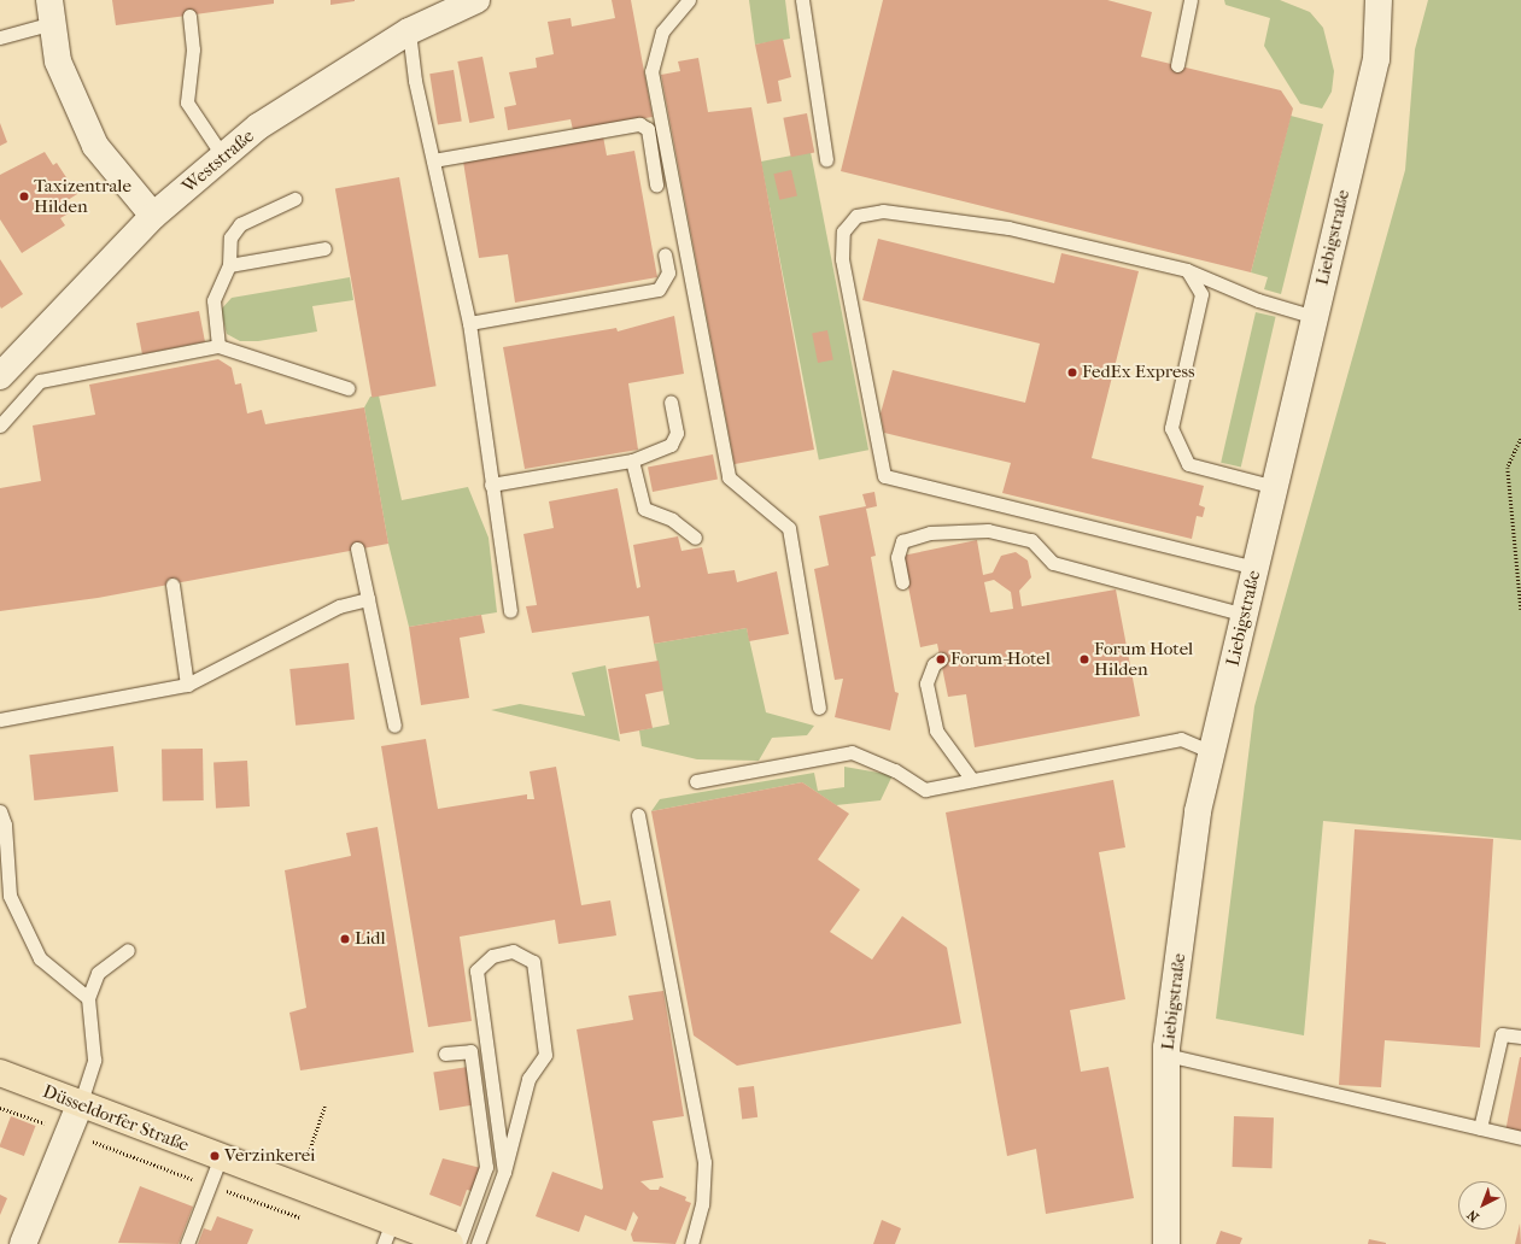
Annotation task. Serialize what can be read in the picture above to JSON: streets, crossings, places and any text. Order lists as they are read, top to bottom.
{
  "streets": {
    "main road": ["Düsseldorfer Straße"],
    "street": ["Weststraße", "Liebigstraße"]
  },
  "places": [
    "Taxizentrale Hilden",
    "FedEx Express",
    "Forum-Hotel",
    "Forum Hotel Hilden",
    "Lidl",
    "Verzinkerei"
  ],
  "north": "bottom left"
}
